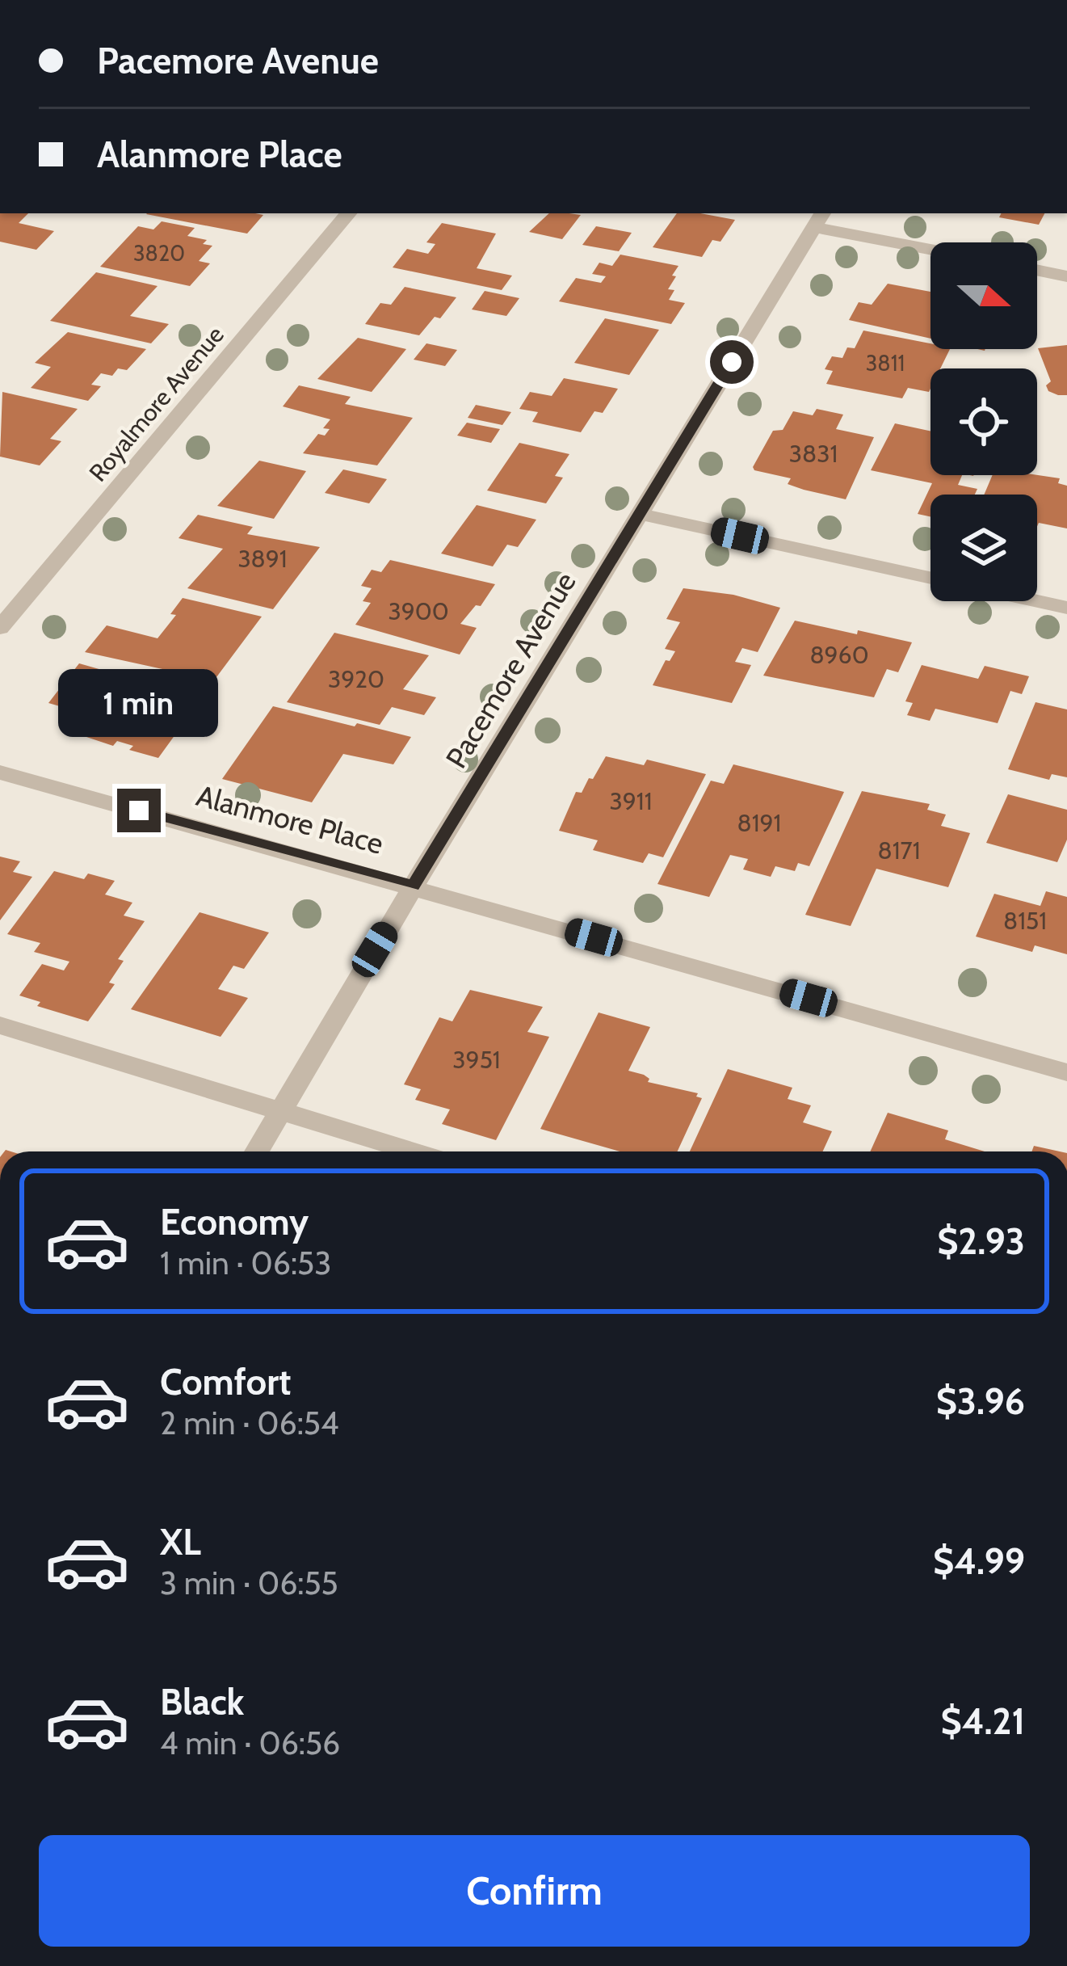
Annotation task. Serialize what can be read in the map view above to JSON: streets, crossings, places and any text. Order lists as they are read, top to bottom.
{
  "streets": {
    "street": ["Royalmore Avenue", "Pacemore Avenue", "Alanmore Place"]
  },
  "crossings": [
    ["Pacemore Avenue", "Alanmore Place"]
  ],
  "house_numbers": [
    "3820",
    "3811",
    "3831",
    "3891",
    "3900",
    "8960",
    "3920",
    "3911",
    "8191",
    "8171",
    "8151",
    "3951"
  ],
  "north": "right",
  "page": {
    "banner": ["Pacemore Avenue", "Alanmore Place"],
    "bubble": "1 min",
    "list": [
      {
        "name": "Economy",
        "note": "1 min · 06:53",
        "value": "$2.93"
      },
      {
        "name": "Comfort",
        "note": "2 min · 06:54",
        "value": "$3.96"
      },
      {
        "name": "XL",
        "note": "3 min · 06:55",
        "value": "$4.99"
      },
      {
        "name": "Black",
        "note": "4 min · 06:56",
        "value": "$4.21"
      }
    ],
    "buttons": "Confirm"
  }
}
